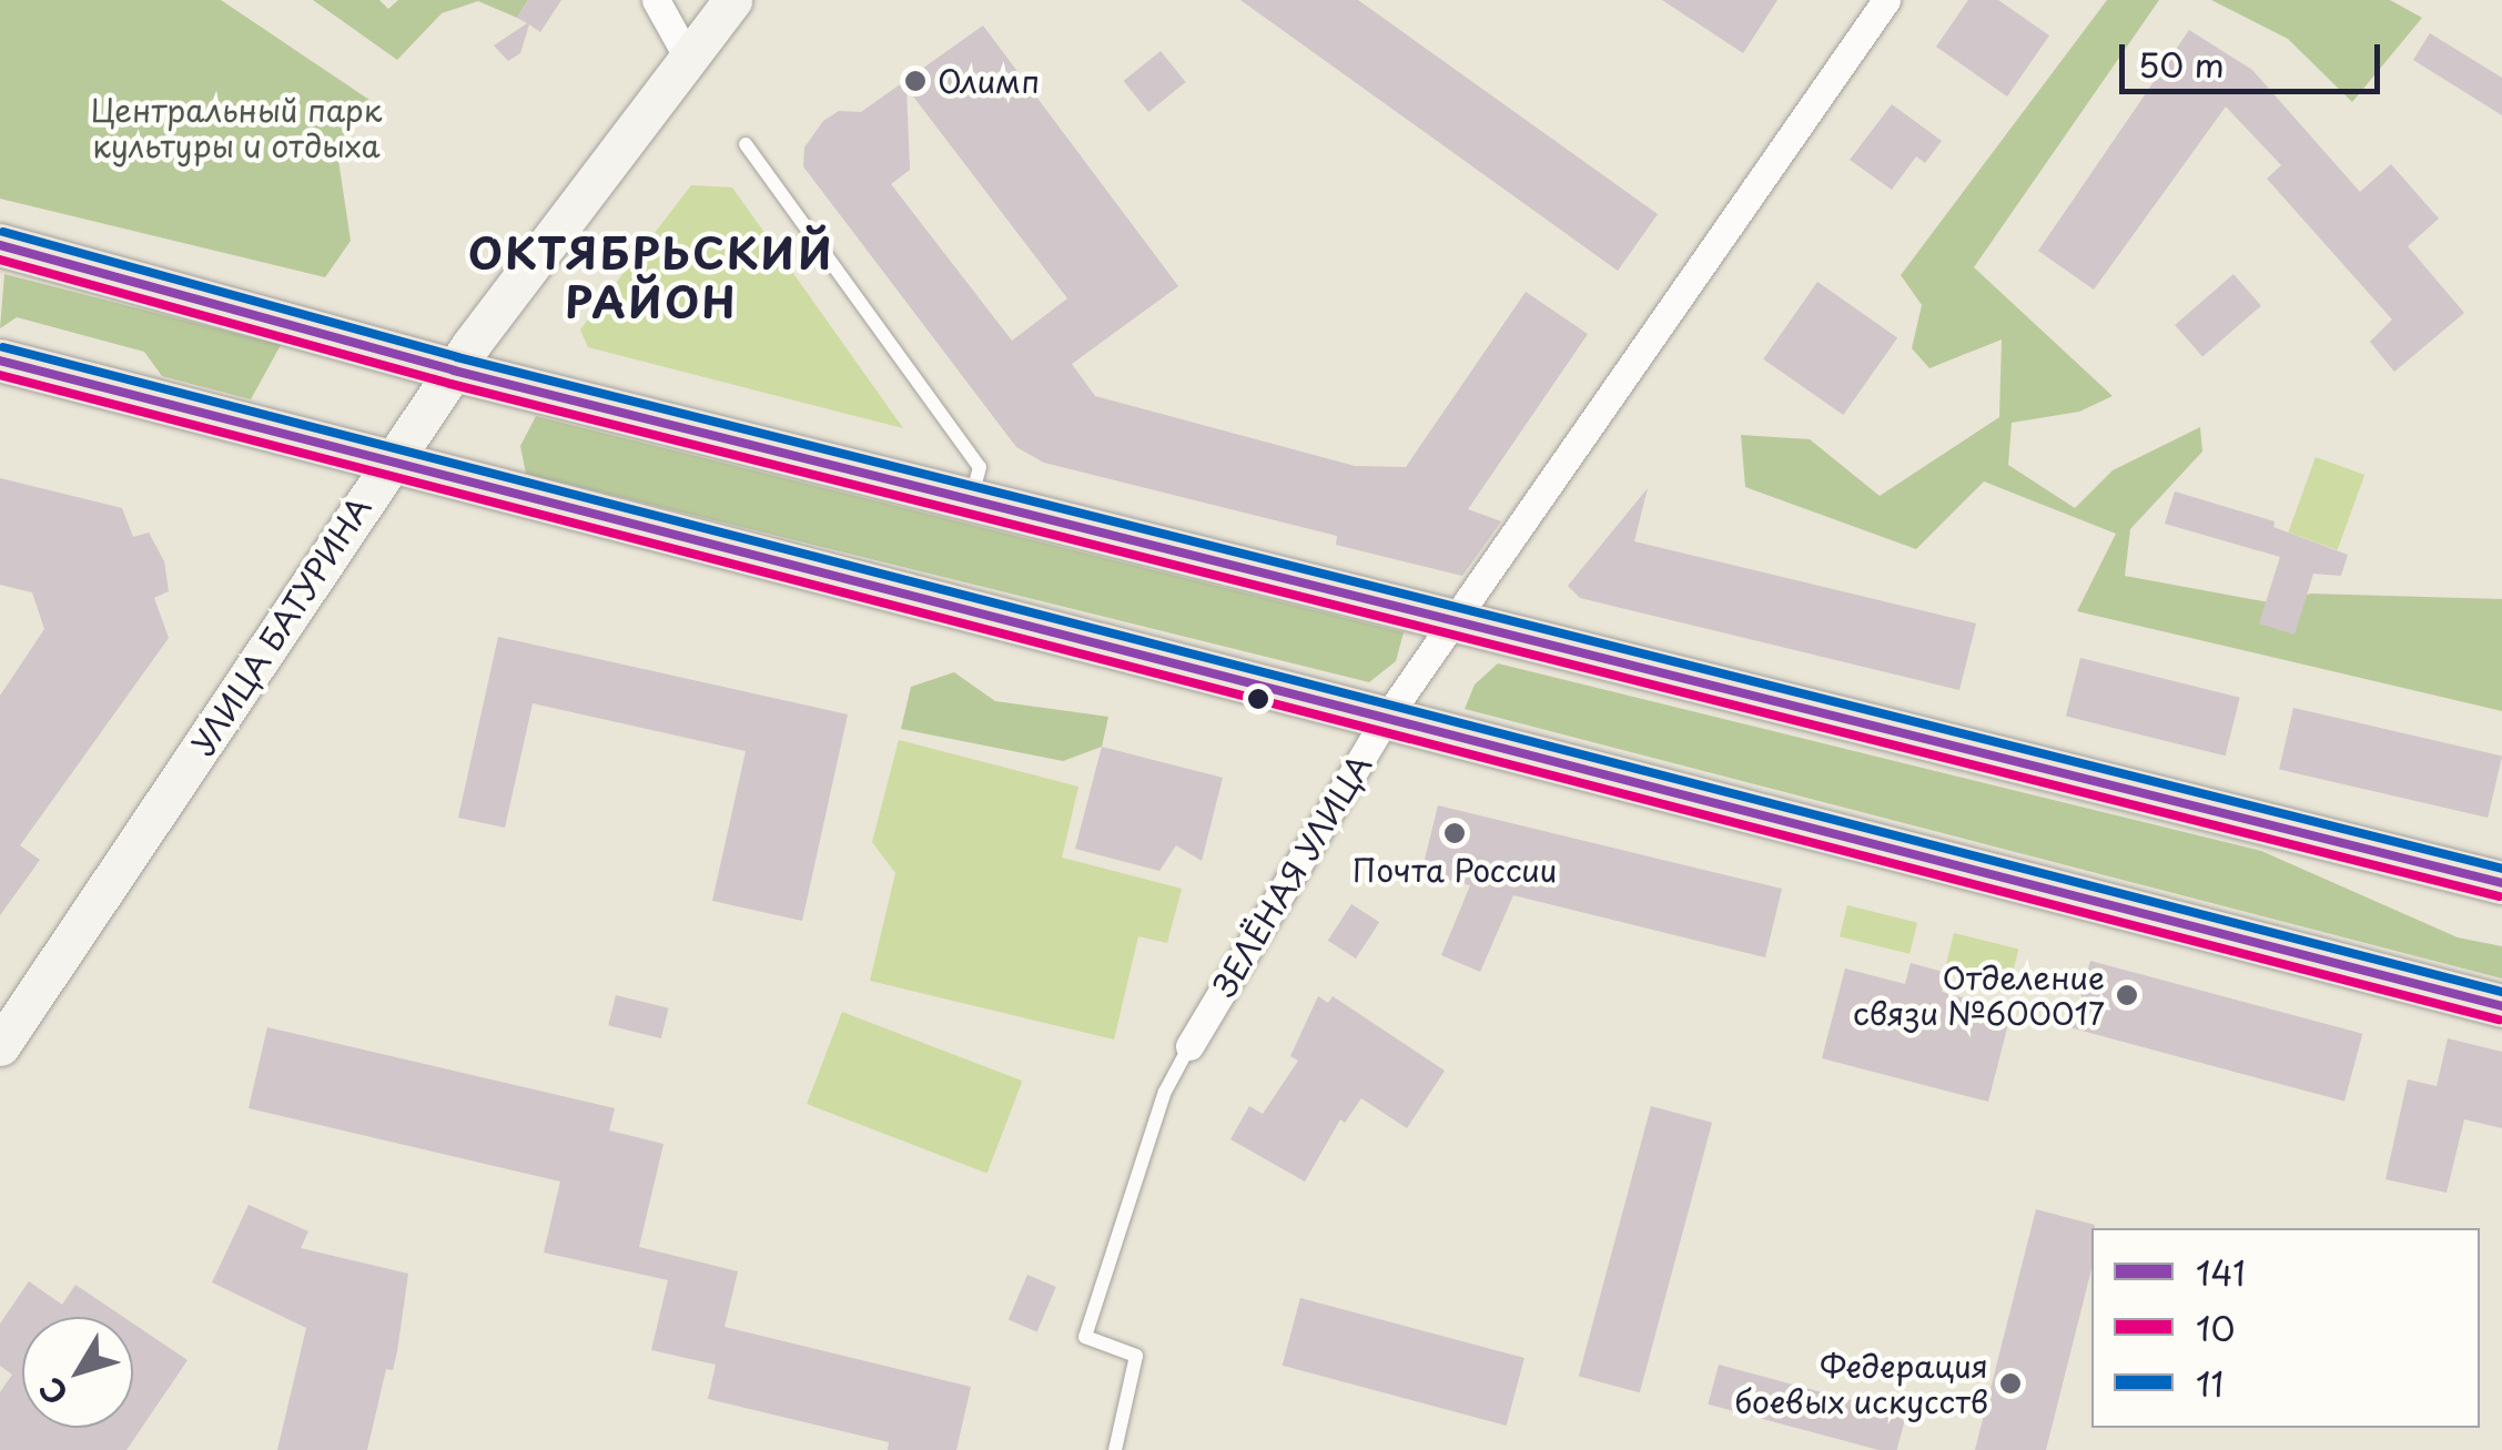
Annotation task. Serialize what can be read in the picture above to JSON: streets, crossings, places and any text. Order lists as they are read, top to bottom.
{
  "streets": {
    "street": ["УЛИЦА БАТУРИНА", "ЗЕЛЁНАЯ УЛИЦА"]
  },
  "districts": ["ОКТЯБРЬСКИЙ РАЙОН"],
  "parks": ["Центральный парк культуры и отдыха"],
  "places": [
    "Олимп",
    "Почта России",
    "Отделение связи №600017",
    "Федерация боевых искусств"
  ],
  "lines": ["transit line 11", "transit line 141", "transit line 10"],
  "legend": ["141", "10", "11"],
  "scale_bar": "50 m",
  "north": "bottom left"
}
